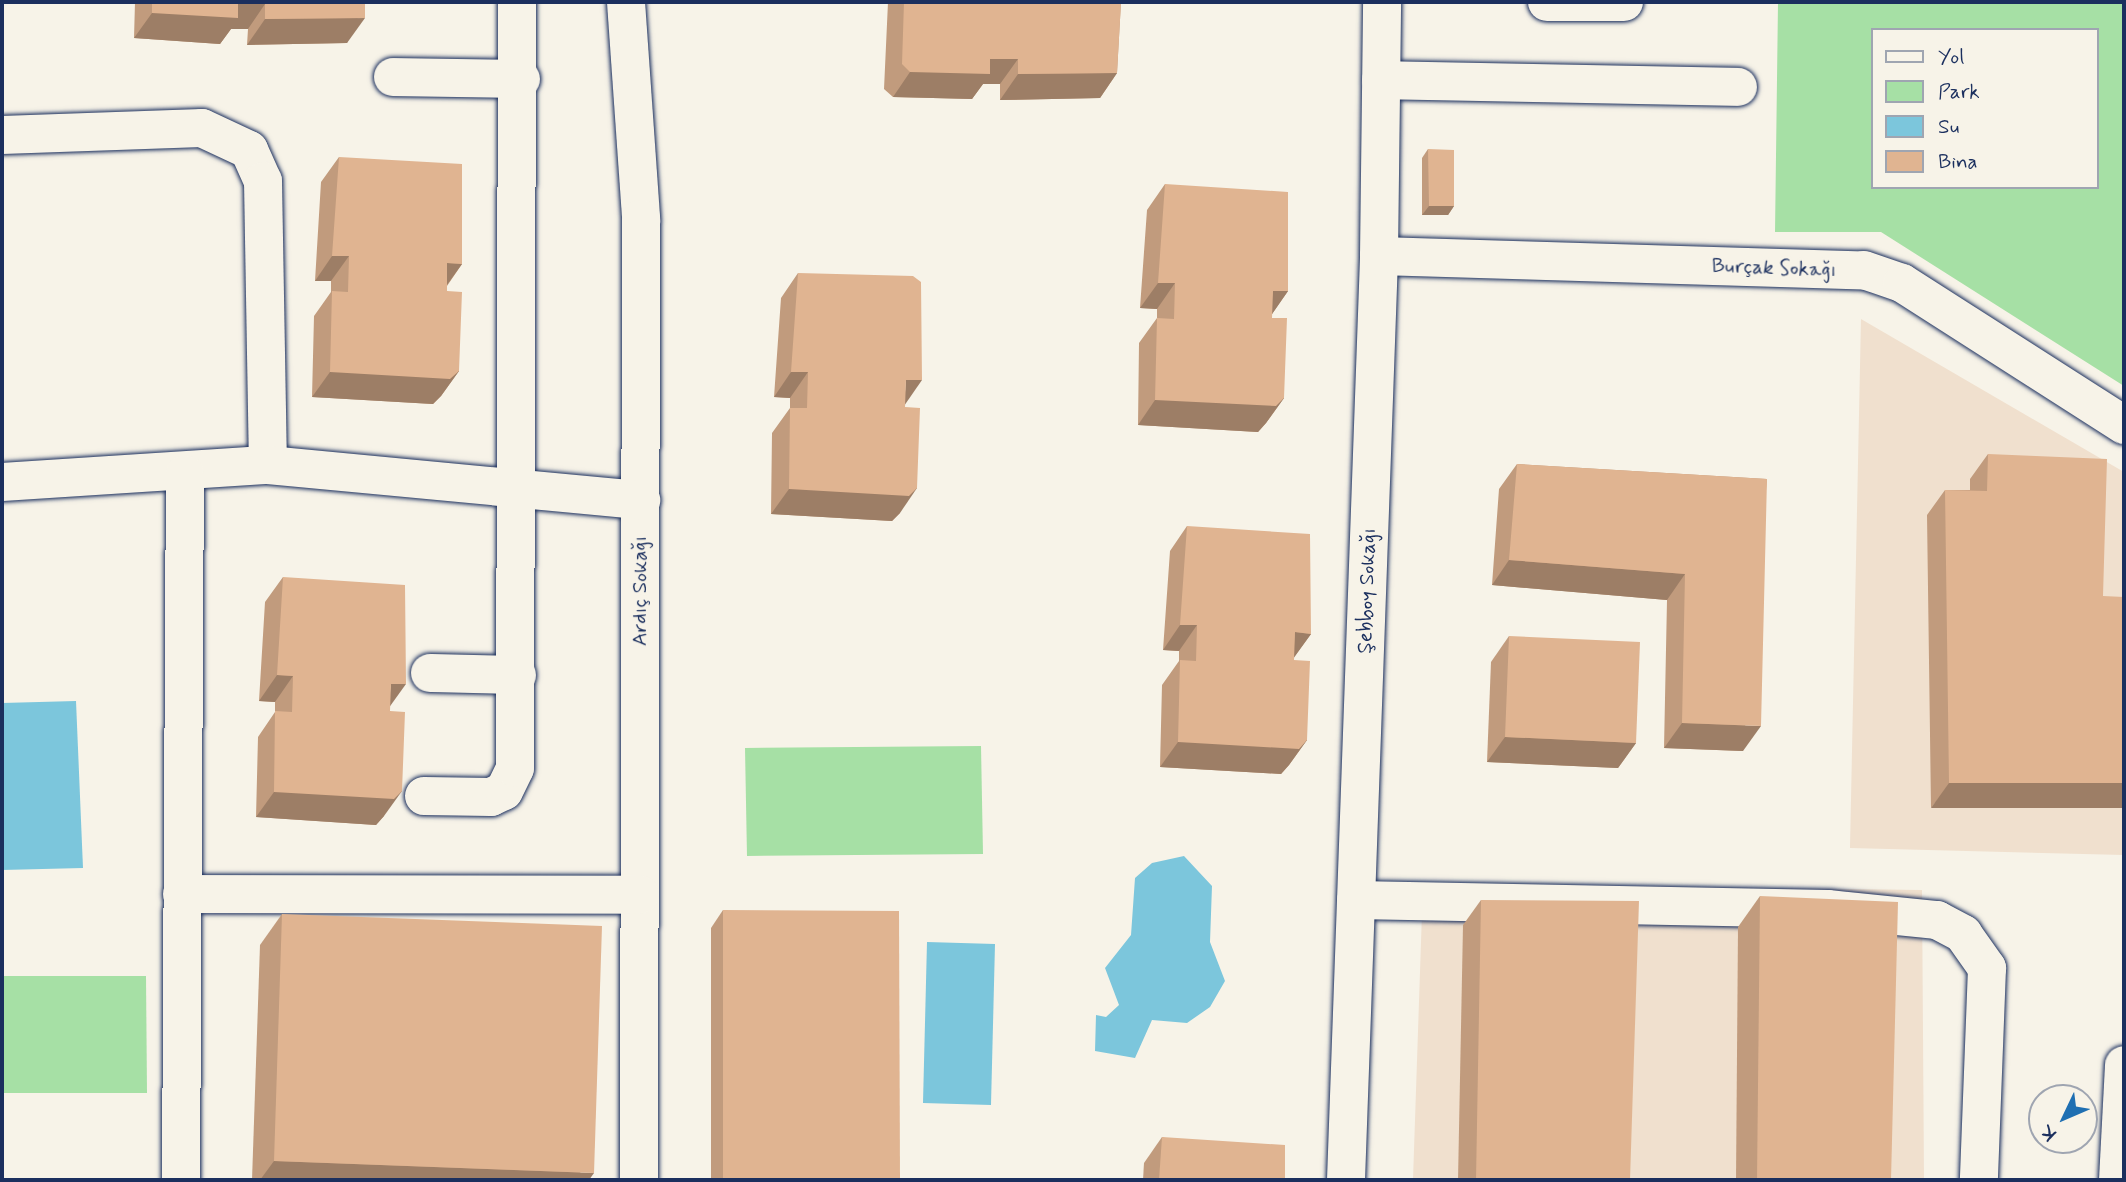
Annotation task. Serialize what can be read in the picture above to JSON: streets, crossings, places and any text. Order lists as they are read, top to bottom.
{
  "streets": {
    "street": ["Burçak Sokağı", "Ardıç Sokağı", "Şebboy Sokağı"]
  },
  "crossings": [
    ["Burçak Sokağı", "Şebboy Sokağı"]
  ],
  "legend": [
    "Yol",
    "Park",
    "Su",
    "Bina"
  ],
  "north": "bottom left"
}
